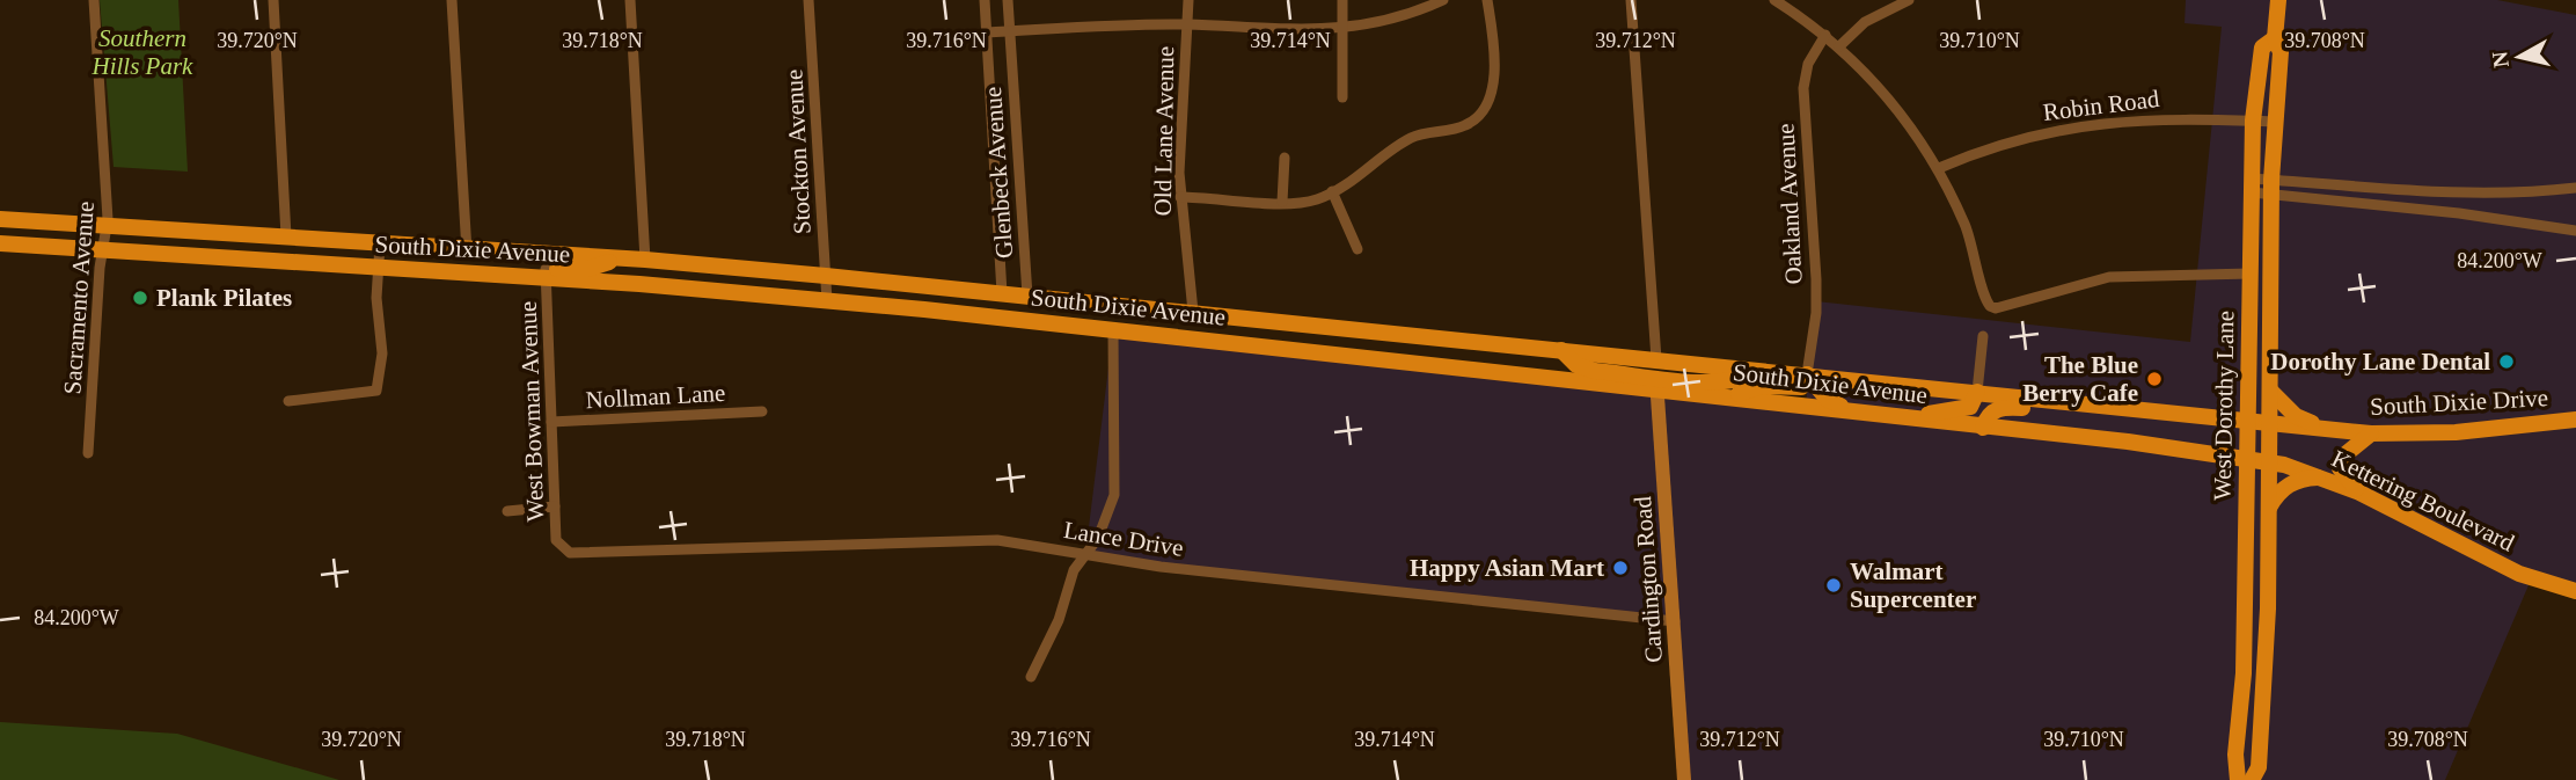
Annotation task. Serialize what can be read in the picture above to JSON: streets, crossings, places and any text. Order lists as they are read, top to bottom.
{
  "streets": {
    "main road": [
      "South Dixie Avenue",
      "South Dixie Drive",
      "West Dorothy Lane",
      "Kettering Boulevard"
    ],
    "street": [
      "Robin Road",
      "Old Lane Avenue",
      "Stockton Avenue",
      "Glenbeck Avenue",
      "Oakland Avenue",
      "Sacramento Avenue",
      "Nollman Lane",
      "West Bowman Avenue",
      "Lance Drive",
      "Cardington Road"
    ]
  },
  "crossings": [
    ["Robin Road", "West Dorothy Lane"],
    ["Old Lane Avenue", "South Dixie Avenue"],
    ["Stockton Avenue", "South Dixie Avenue"],
    ["Glenbeck Avenue", "South Dixie Avenue"],
    ["Oakland Avenue", "South Dixie Avenue"],
    ["South Dixie Avenue", "Sacramento Avenue"],
    ["South Dixie Avenue", "South Dixie Drive"],
    ["South Dixie Avenue", "West Dorothy Lane"],
    ["South Dixie Avenue", "West Bowman Avenue"],
    ["South Dixie Avenue", "Kettering Boulevard"],
    ["South Dixie Avenue", "Cardington Road"],
    ["Nollman Lane", "West Bowman Avenue"],
    ["South Dixie Drive", "West Dorothy Lane"],
    ["West Dorothy Lane", "Kettering Boulevard"],
    ["West Bowman Avenue", "Lance Drive"],
    ["Lance Drive", "Cardington Road"]
  ],
  "parks": ["Southern Hills Park"],
  "places": [
    "Plank Pilates",
    "Dorothy Lane Dental",
    "The Blue Berry Cafe",
    "Happy Asian Mart",
    "Walmart Supercenter"
  ],
  "north": "left",
  "coordinates": [
    "39.720°N",
    "39.718°N",
    "39.716°N",
    "39.714°N",
    "39.712°N",
    "39.710°N",
    "39.708°N",
    "84.200°W"
  ]
}
